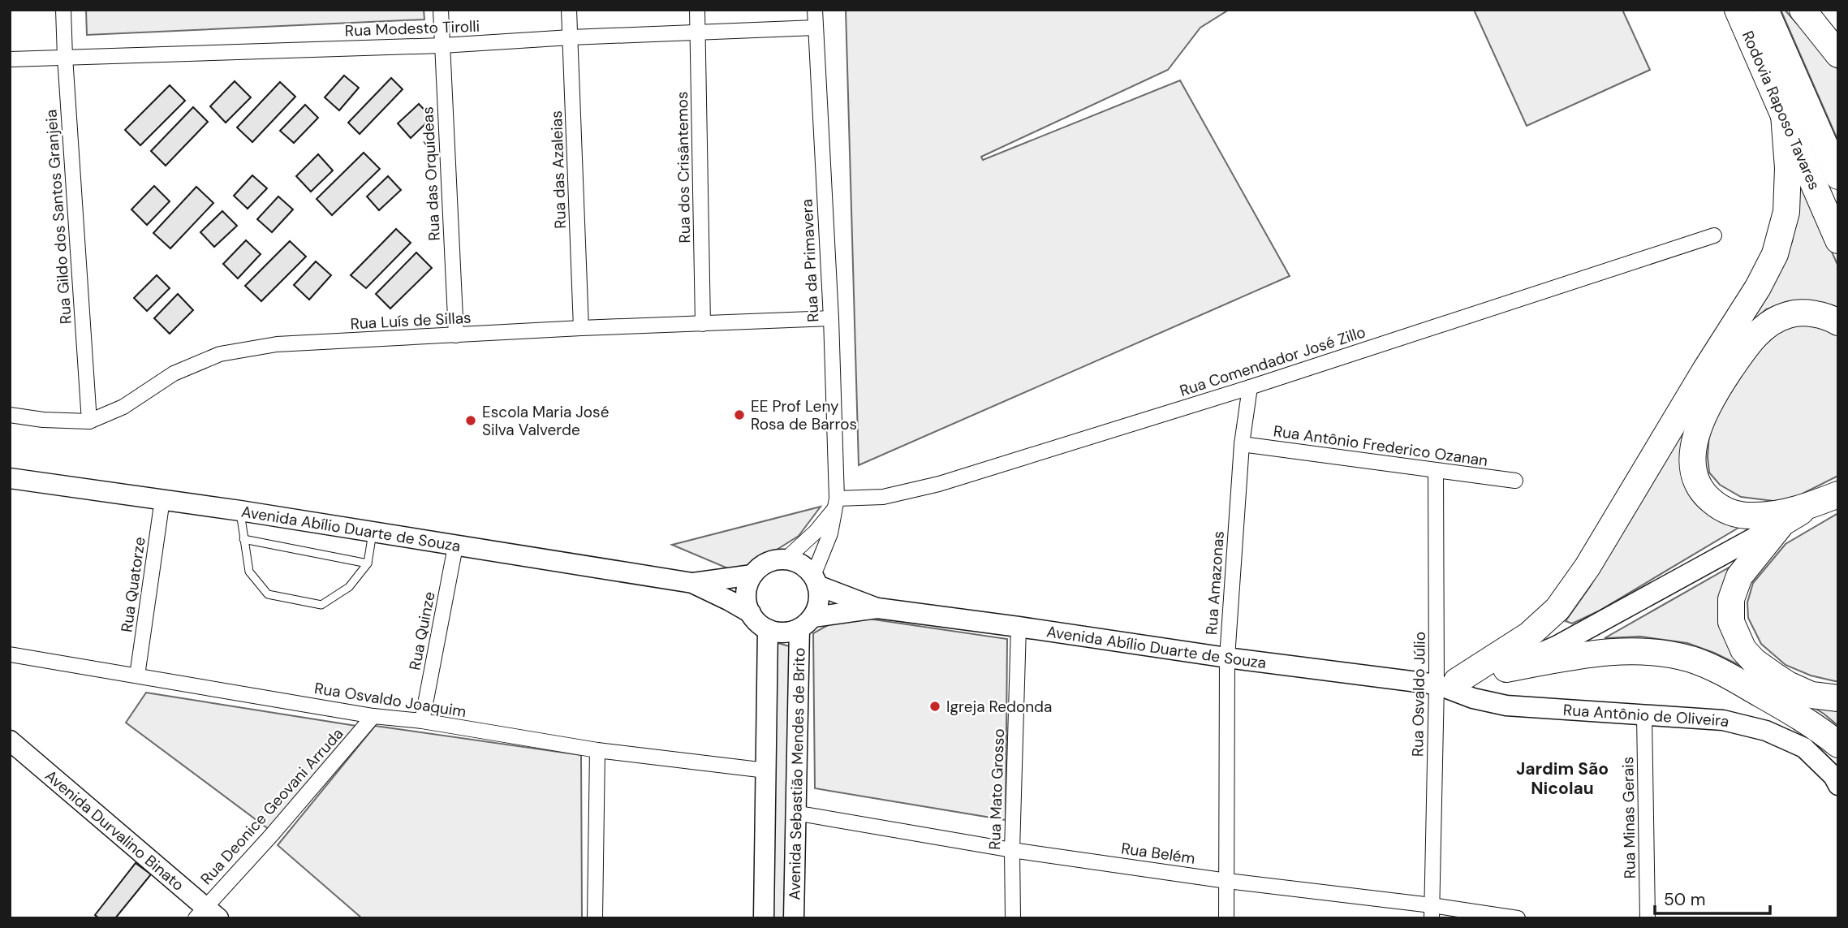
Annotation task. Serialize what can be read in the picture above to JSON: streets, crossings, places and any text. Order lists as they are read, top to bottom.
{
  "streets": {
    "highway": ["Rodovia Raposo Tavares"],
    "main road": [
      "Avenida Abílio Duarte de Souza",
      "Rua Antônio de Oliveira",
      "Avenida Sebastião Mendes de Brito",
      "Avenida Durvalino Binato"
    ],
    "street": [
      "Rua Modesto Tirolli",
      "Rua dos Crisântemos",
      "Rua das Azaleias",
      "Rua das Orquídeas",
      "Rua Gildo dos Santos Granjeia",
      "Rua da Primavera",
      "Rua Luís de Sillas",
      "Rua Comendador José Zillo",
      "Rua Antônio Frederico Ozanan",
      "Rua Amazonas",
      "Rua Quatorze",
      "Rua Quinze",
      "Rua Osvaldo Júlio",
      "Rua Osvaldo Joaquim",
      "Rua Mato Grosso",
      "Rua Deonice Geovani Arruda",
      "Rua Minas Gerais",
      "Rua Belém"
    ]
  },
  "crossings": [
    ["Rua Modesto Tirolli", "Rua dos Crisântemos"],
    ["Rua Modesto Tirolli", "Rua das Azaleias"],
    ["Rua Modesto Tirolli", "Rua das Orquídeas"],
    ["Rua Modesto Tirolli", "Rua Gildo dos Santos Granjeia"],
    ["Rua Modesto Tirolli", "Rua da Primavera"],
    ["Rua dos Crisântemos", "Rua Luís de Sillas"],
    ["Rua das Azaleias", "Rua Luís de Sillas"],
    ["Rua das Orquídeas", "Rua Luís de Sillas"],
    ["Rua Gildo dos Santos Granjeia", "Rua Luís de Sillas"],
    ["Rua da Primavera", "Rua Luís de Sillas"],
    ["Rua da Primavera", "Rua Comendador José Zillo"],
    ["Rua da Primavera", "Avenida Abílio Duarte de Souza"],
    ["Rua da Primavera", "Avenida Sebastião Mendes de Brito"],
    ["Rua Comendador José Zillo", "Rua Amazonas"],
    ["Rua Antônio Frederico Ozanan", "Rua Amazonas"],
    ["Rua Antônio Frederico Ozanan", "Rua Osvaldo Júlio"],
    ["Avenida Abílio Duarte de Souza", "Rua Amazonas"],
    ["Avenida Abílio Duarte de Souza", "Rua Quatorze"],
    ["Avenida Abílio Duarte de Souza", "Rua Quinze"],
    ["Avenida Abílio Duarte de Souza", "Rua Osvaldo Júlio"],
    ["Avenida Abílio Duarte de Souza", "Rua Antônio de Oliveira"],
    ["Avenida Abílio Duarte de Souza", "Avenida Sebastião Mendes de Brito"],
    ["Avenida Abílio Duarte de Souza", "Rua Mato Grosso"],
    ["Rua Amazonas", "Rua Belém"],
    ["Rua Quatorze", "Rua Osvaldo Joaquim"],
    ["Rua Quinze", "Rua Osvaldo Joaquim"],
    ["Rua Osvaldo Júlio", "Rua Antônio de Oliveira"],
    ["Rua Osvaldo Júlio", "Rua Belém"],
    ["Rua Osvaldo Joaquim", "Avenida Sebastião Mendes de Brito"],
    ["Rua Osvaldo Joaquim", "Rua Deonice Geovani Arruda"],
    ["Rua Antônio de Oliveira", "Rua Minas Gerais"],
    ["Avenida Sebastião Mendes de Brito", "Rua Belém"],
    ["Rua Mato Grosso", "Rua Belém"],
    ["Rua Deonice Geovani Arruda", "Avenida Durvalino Binato"]
  ],
  "districts": ["Jardim São Nicolau"],
  "places": ["EE Prof Leny Rosa de Barros", "Escola Maria José Silva Valverde", "Igreja Redonda"],
  "scale_bar": "50 m"
}
